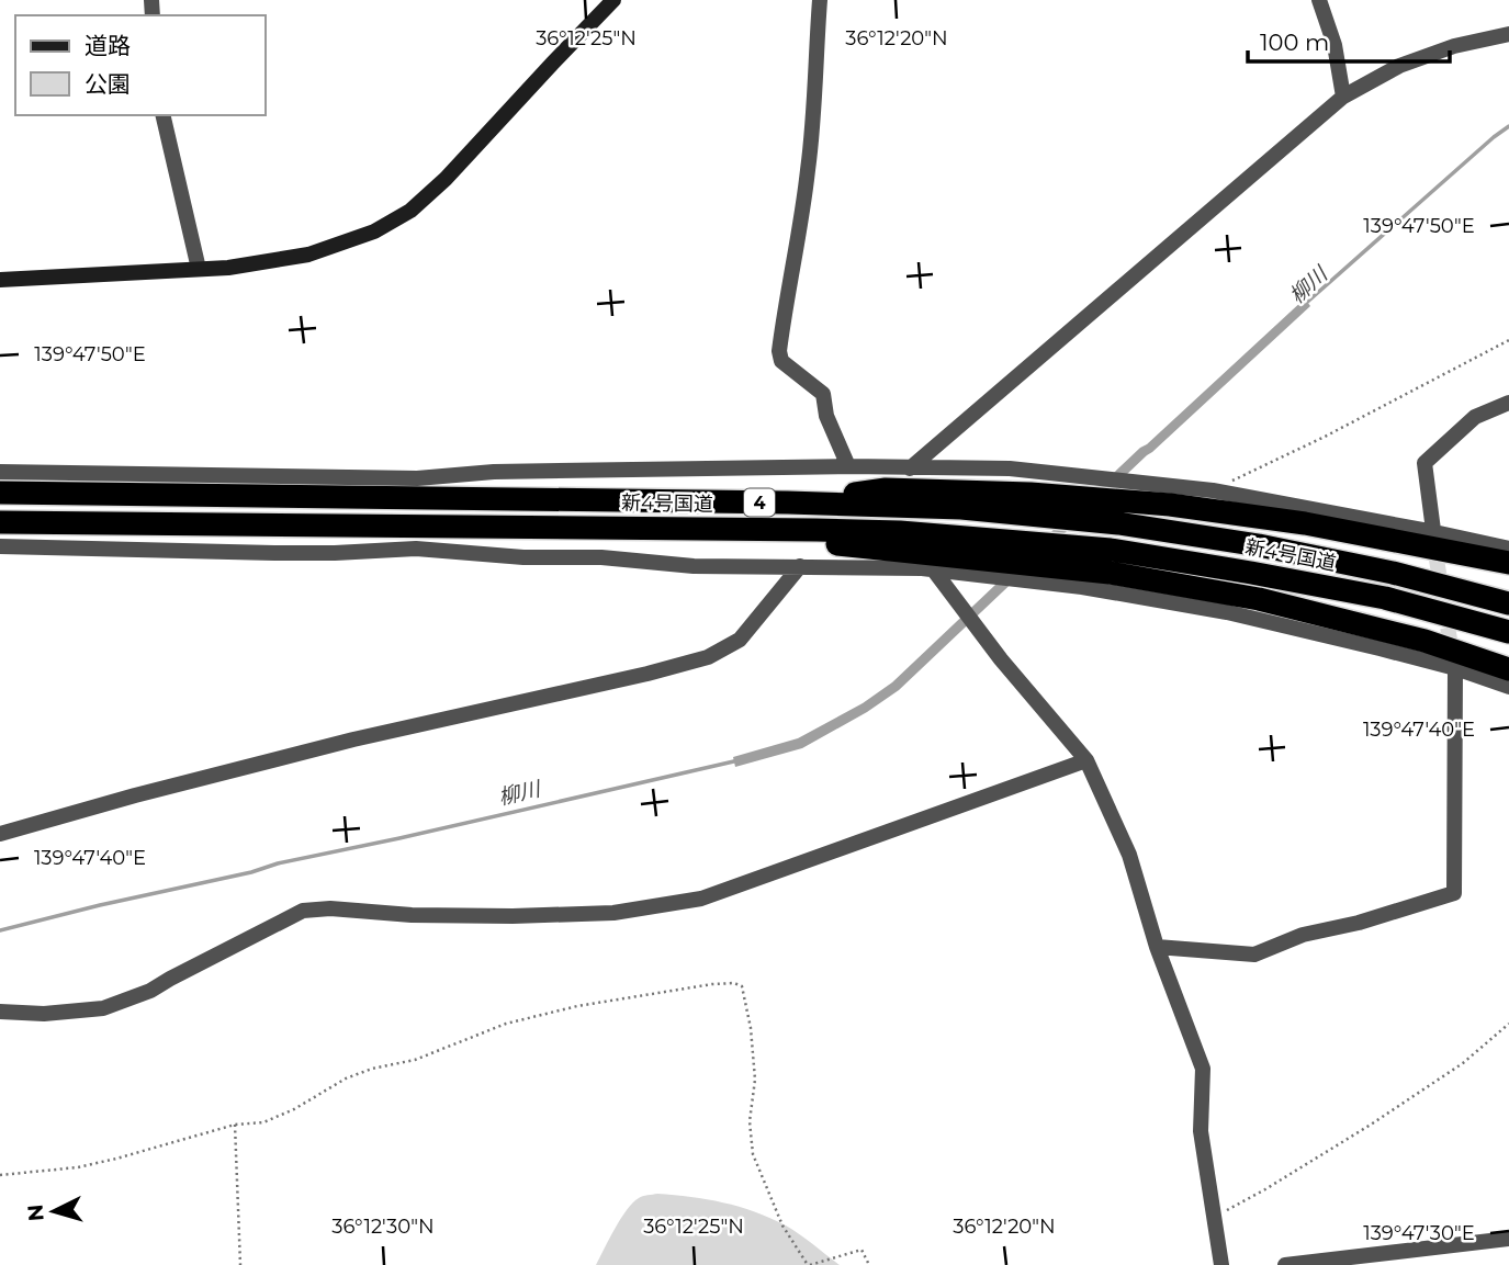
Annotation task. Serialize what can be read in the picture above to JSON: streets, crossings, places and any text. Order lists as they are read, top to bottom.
{
  "streets": {
    "highway": ["4", "新4号国道"]
  },
  "water": ["柳川"],
  "legend": ["道路", "公園"],
  "scale_bar": "100 m",
  "north": "left",
  "coordinates": [
    "36°12'25\"N",
    "36°12'20\"N",
    "139°47'50\"E",
    "139°47'40\"E",
    "36°12'30\"N",
    "139°47'30\"E"
  ]
}
